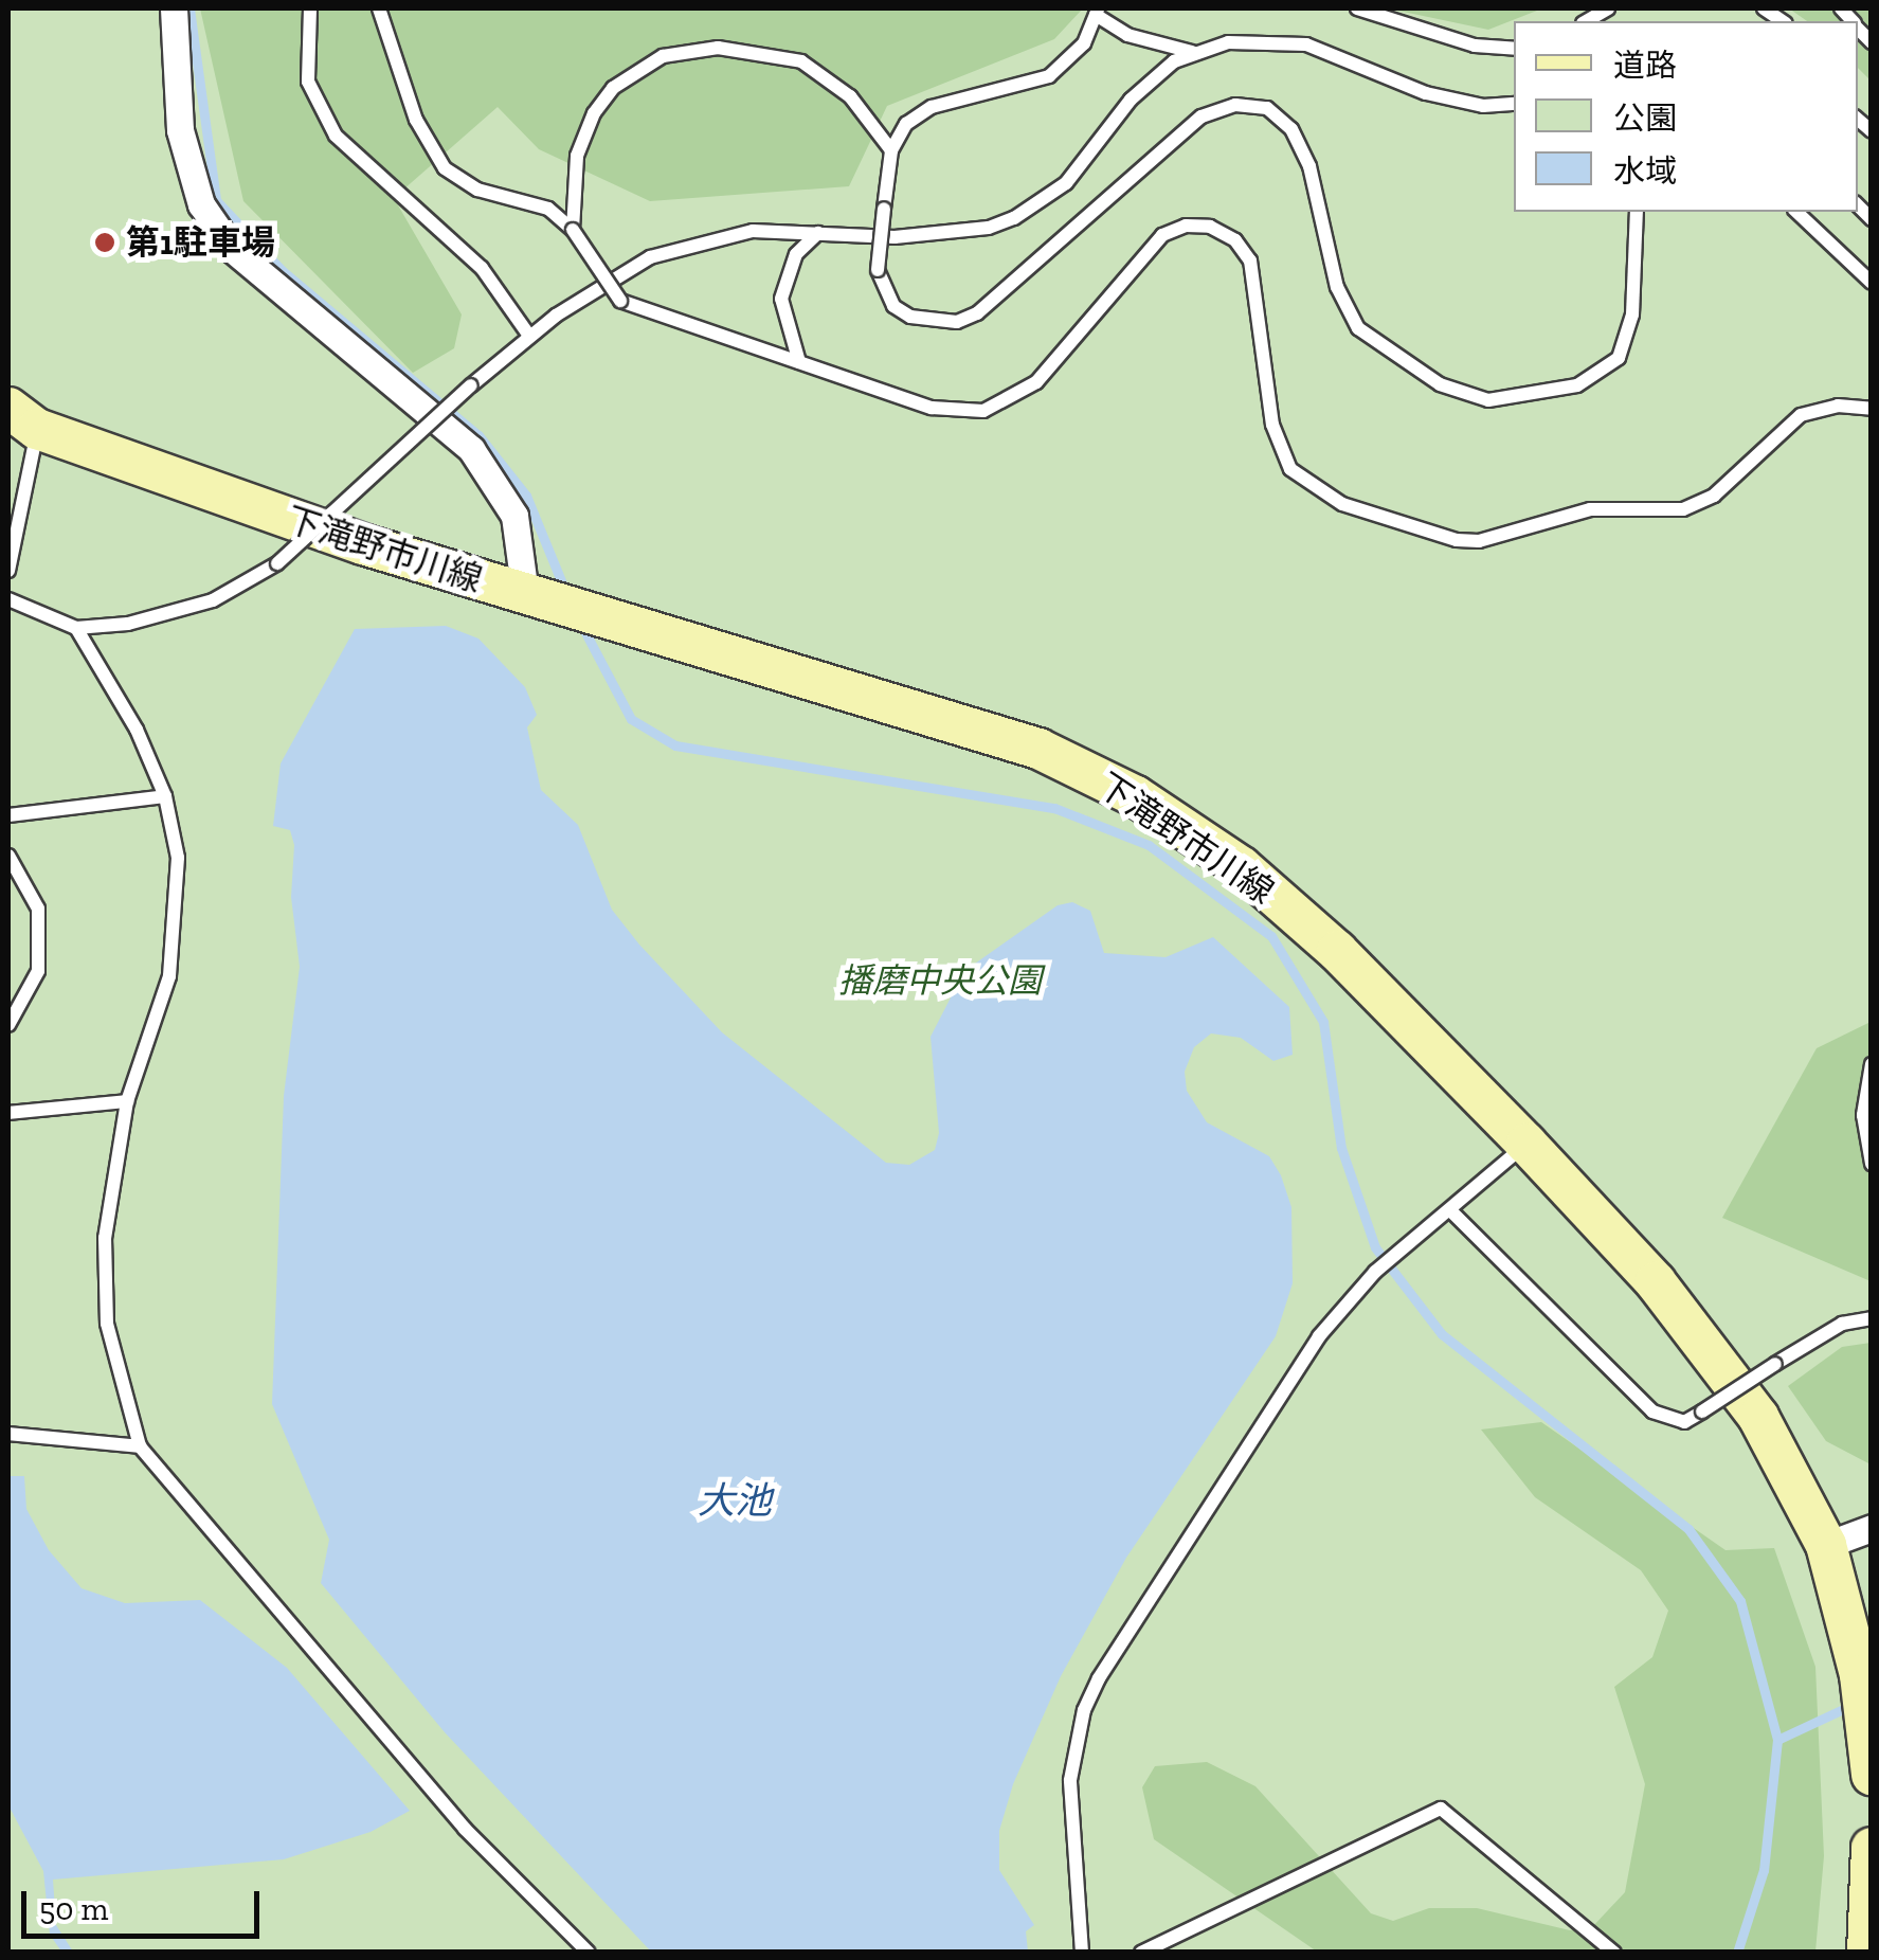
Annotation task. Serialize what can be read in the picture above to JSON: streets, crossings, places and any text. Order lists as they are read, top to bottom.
{
  "streets": {
    "main road": ["下滝野市川線"]
  },
  "water": ["大池"],
  "parks": ["播磨中央公園"],
  "places": ["第1駐車場"],
  "legend": ["道路", "公園", "水域"],
  "scale_bar": "50 m"
}
